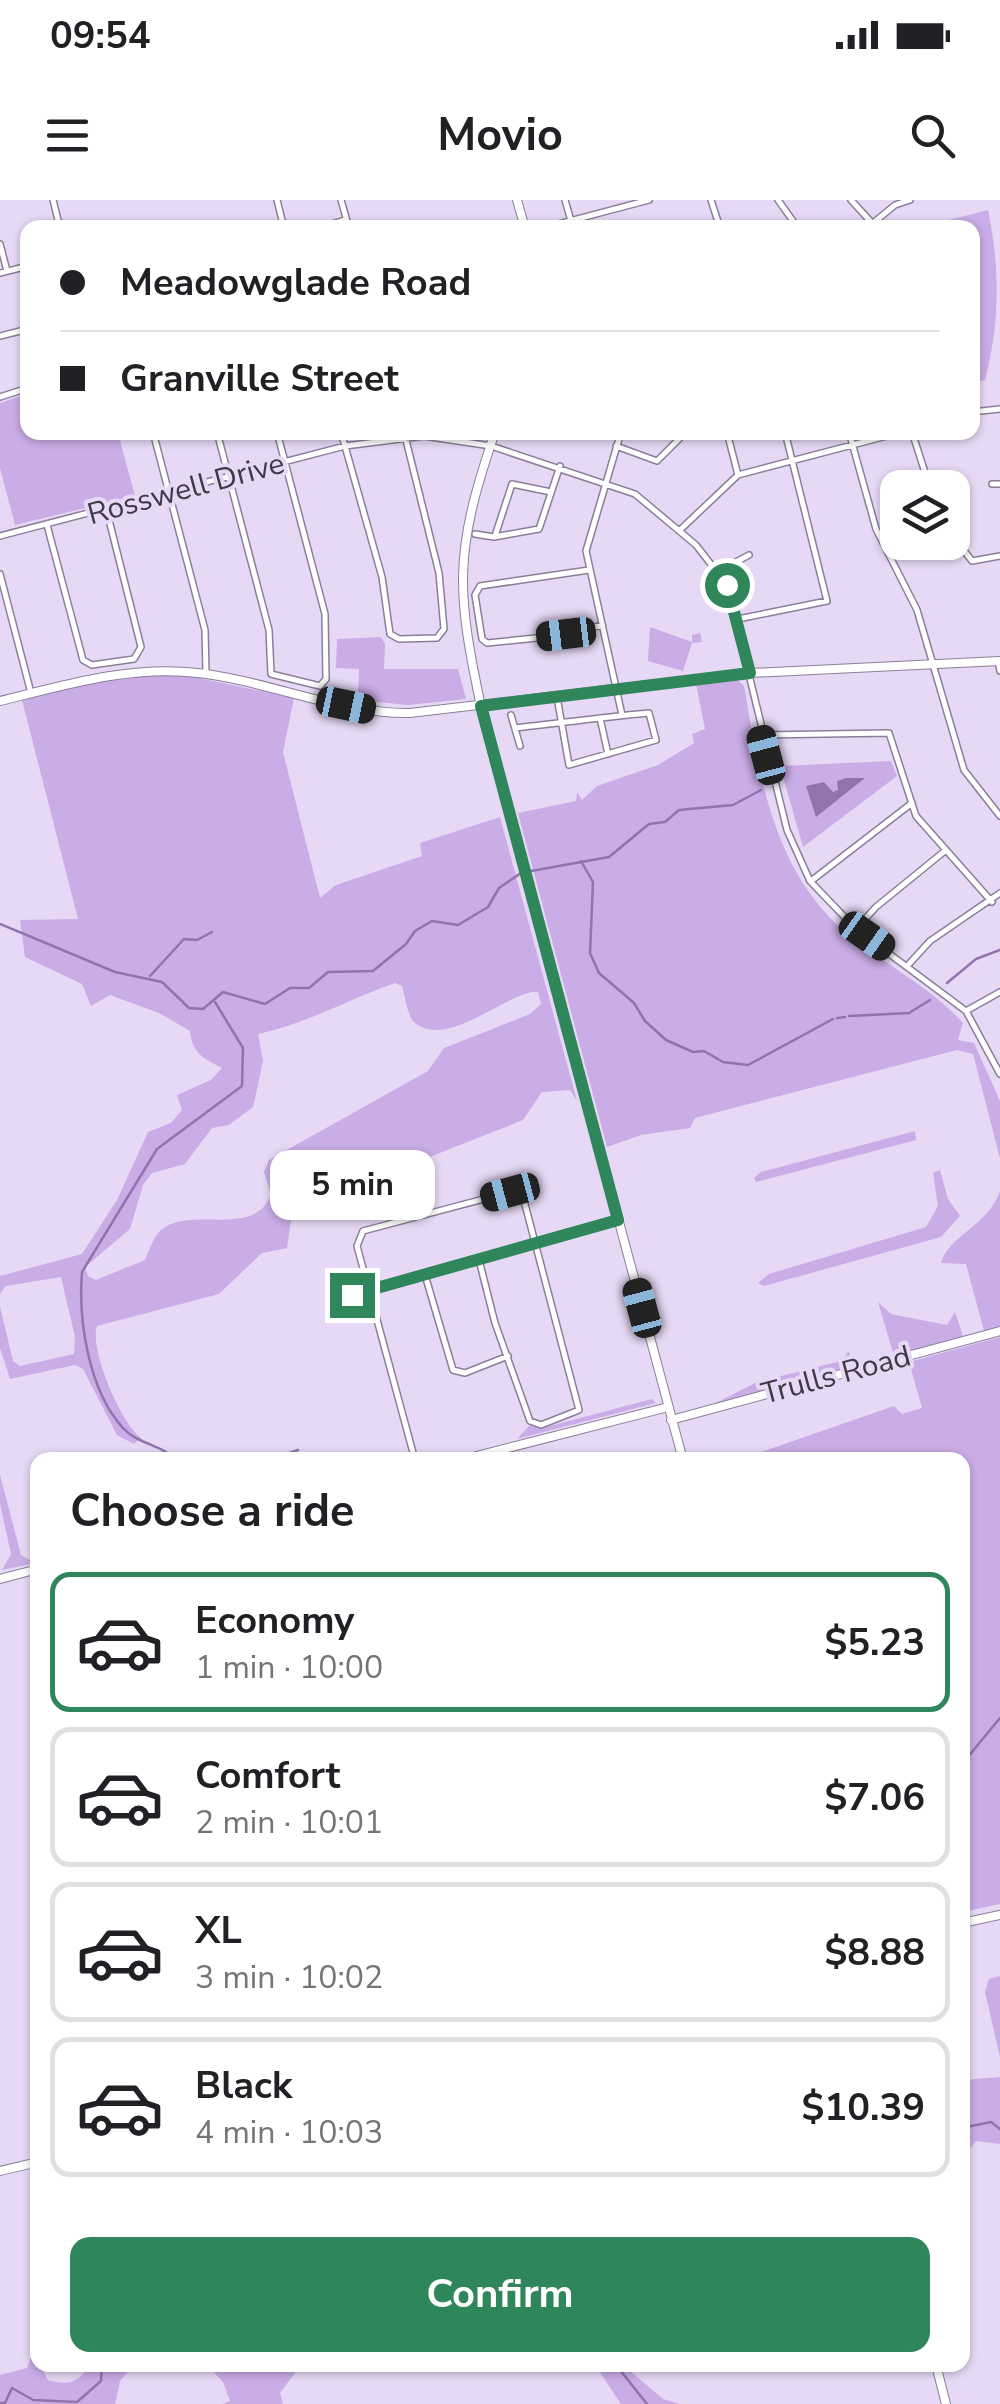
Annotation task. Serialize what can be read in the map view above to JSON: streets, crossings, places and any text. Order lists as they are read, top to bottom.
{
  "streets": {
    "street": ["Rosswell Drive", "Trulls Road"]
  },
  "page": {
    "status": "09:54",
    "header": "Movio",
    "banner": ["Meadowglade Road", "Granville Street"],
    "bubble": "5 min",
    "heading": "Choose a ride",
    "list": [
      {
        "name": "Economy",
        "note": "1 min · 10:00",
        "value": "$5.23"
      },
      {
        "name": "Comfort",
        "note": "2 min · 10:01",
        "value": "$7.06"
      },
      {
        "name": "XL",
        "note": "3 min · 10:02",
        "value": "$8.88"
      },
      {
        "name": "Black",
        "note": "4 min · 10:03",
        "value": "$10.39"
      }
    ],
    "buttons": "Confirm"
  }
}
